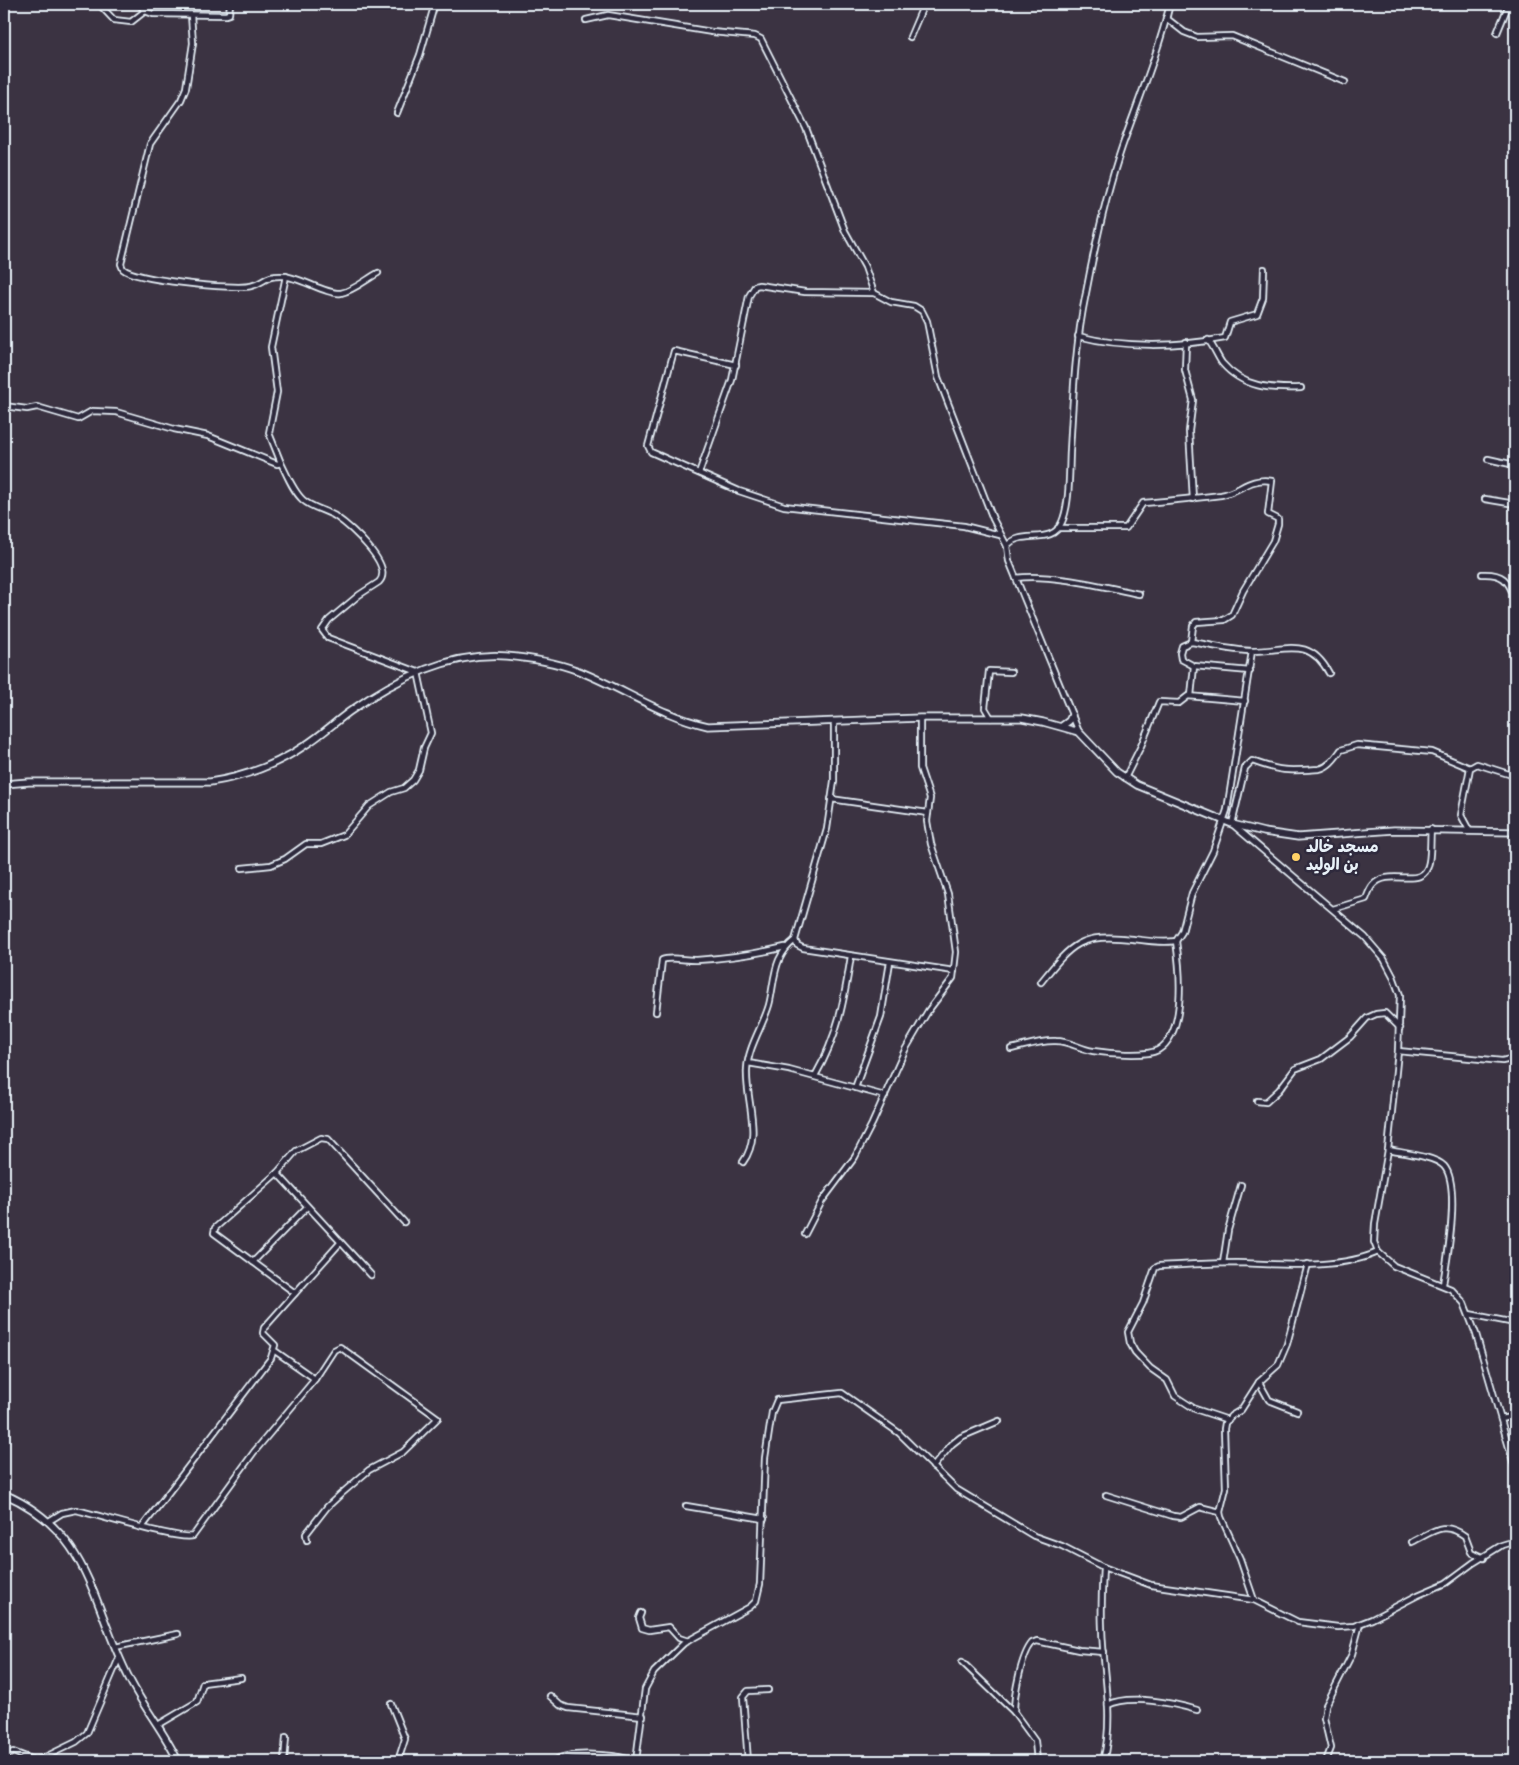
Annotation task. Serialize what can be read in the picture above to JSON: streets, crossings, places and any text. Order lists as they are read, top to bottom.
{
  "places": ["مسجد خالد بن الوليد"]
}
